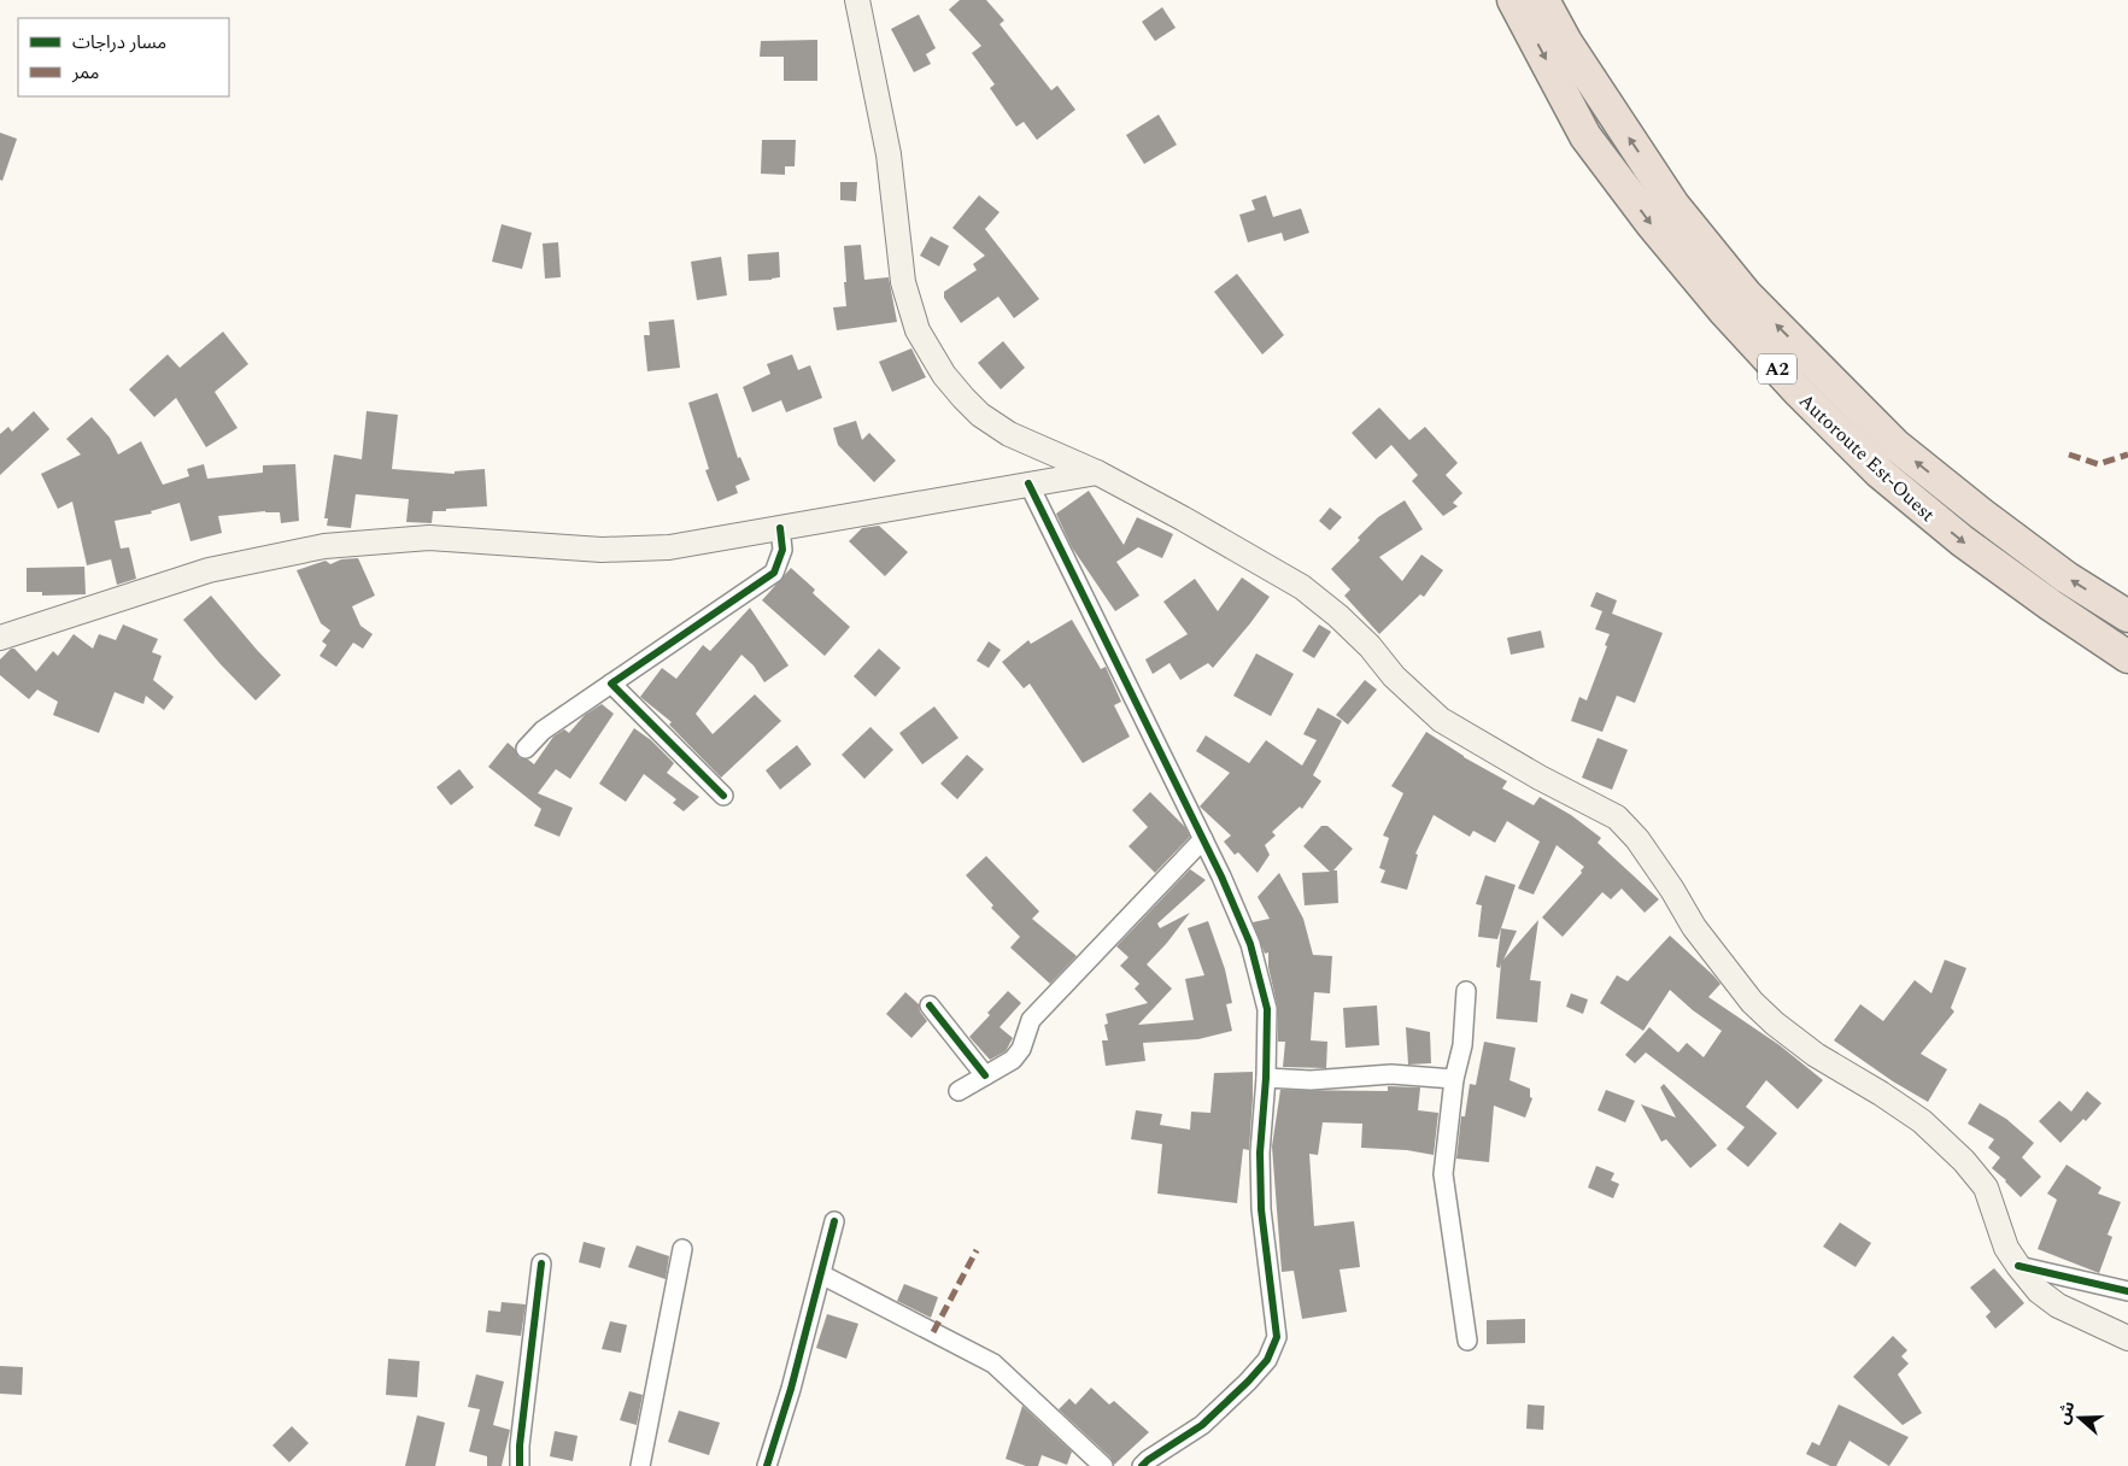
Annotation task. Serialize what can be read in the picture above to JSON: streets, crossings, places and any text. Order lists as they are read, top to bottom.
{
  "streets": {
    "highway": ["A2", "Autoroute Est-Ouest"]
  },
  "legend": ["مسار دراجات", "ممر"],
  "north": "left"
}
